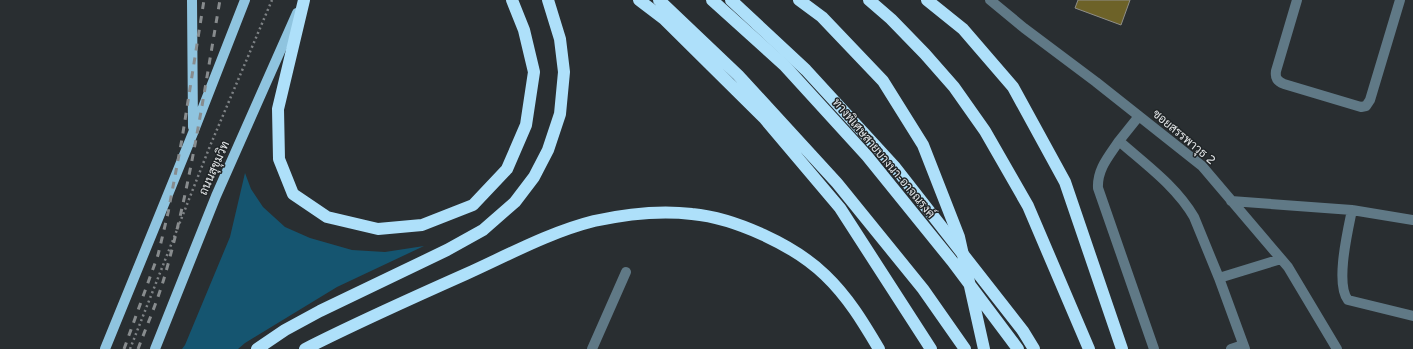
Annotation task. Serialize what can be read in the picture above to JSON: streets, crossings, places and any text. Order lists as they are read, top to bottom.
{
  "streets": {
    "highway": ["ทางพิเศษสายบางนา-อาจณรงค์"],
    "main road": ["ถนนสุขุมวิท"],
    "street": ["ซอยสรรพาวุธ 2"]
  }
}
